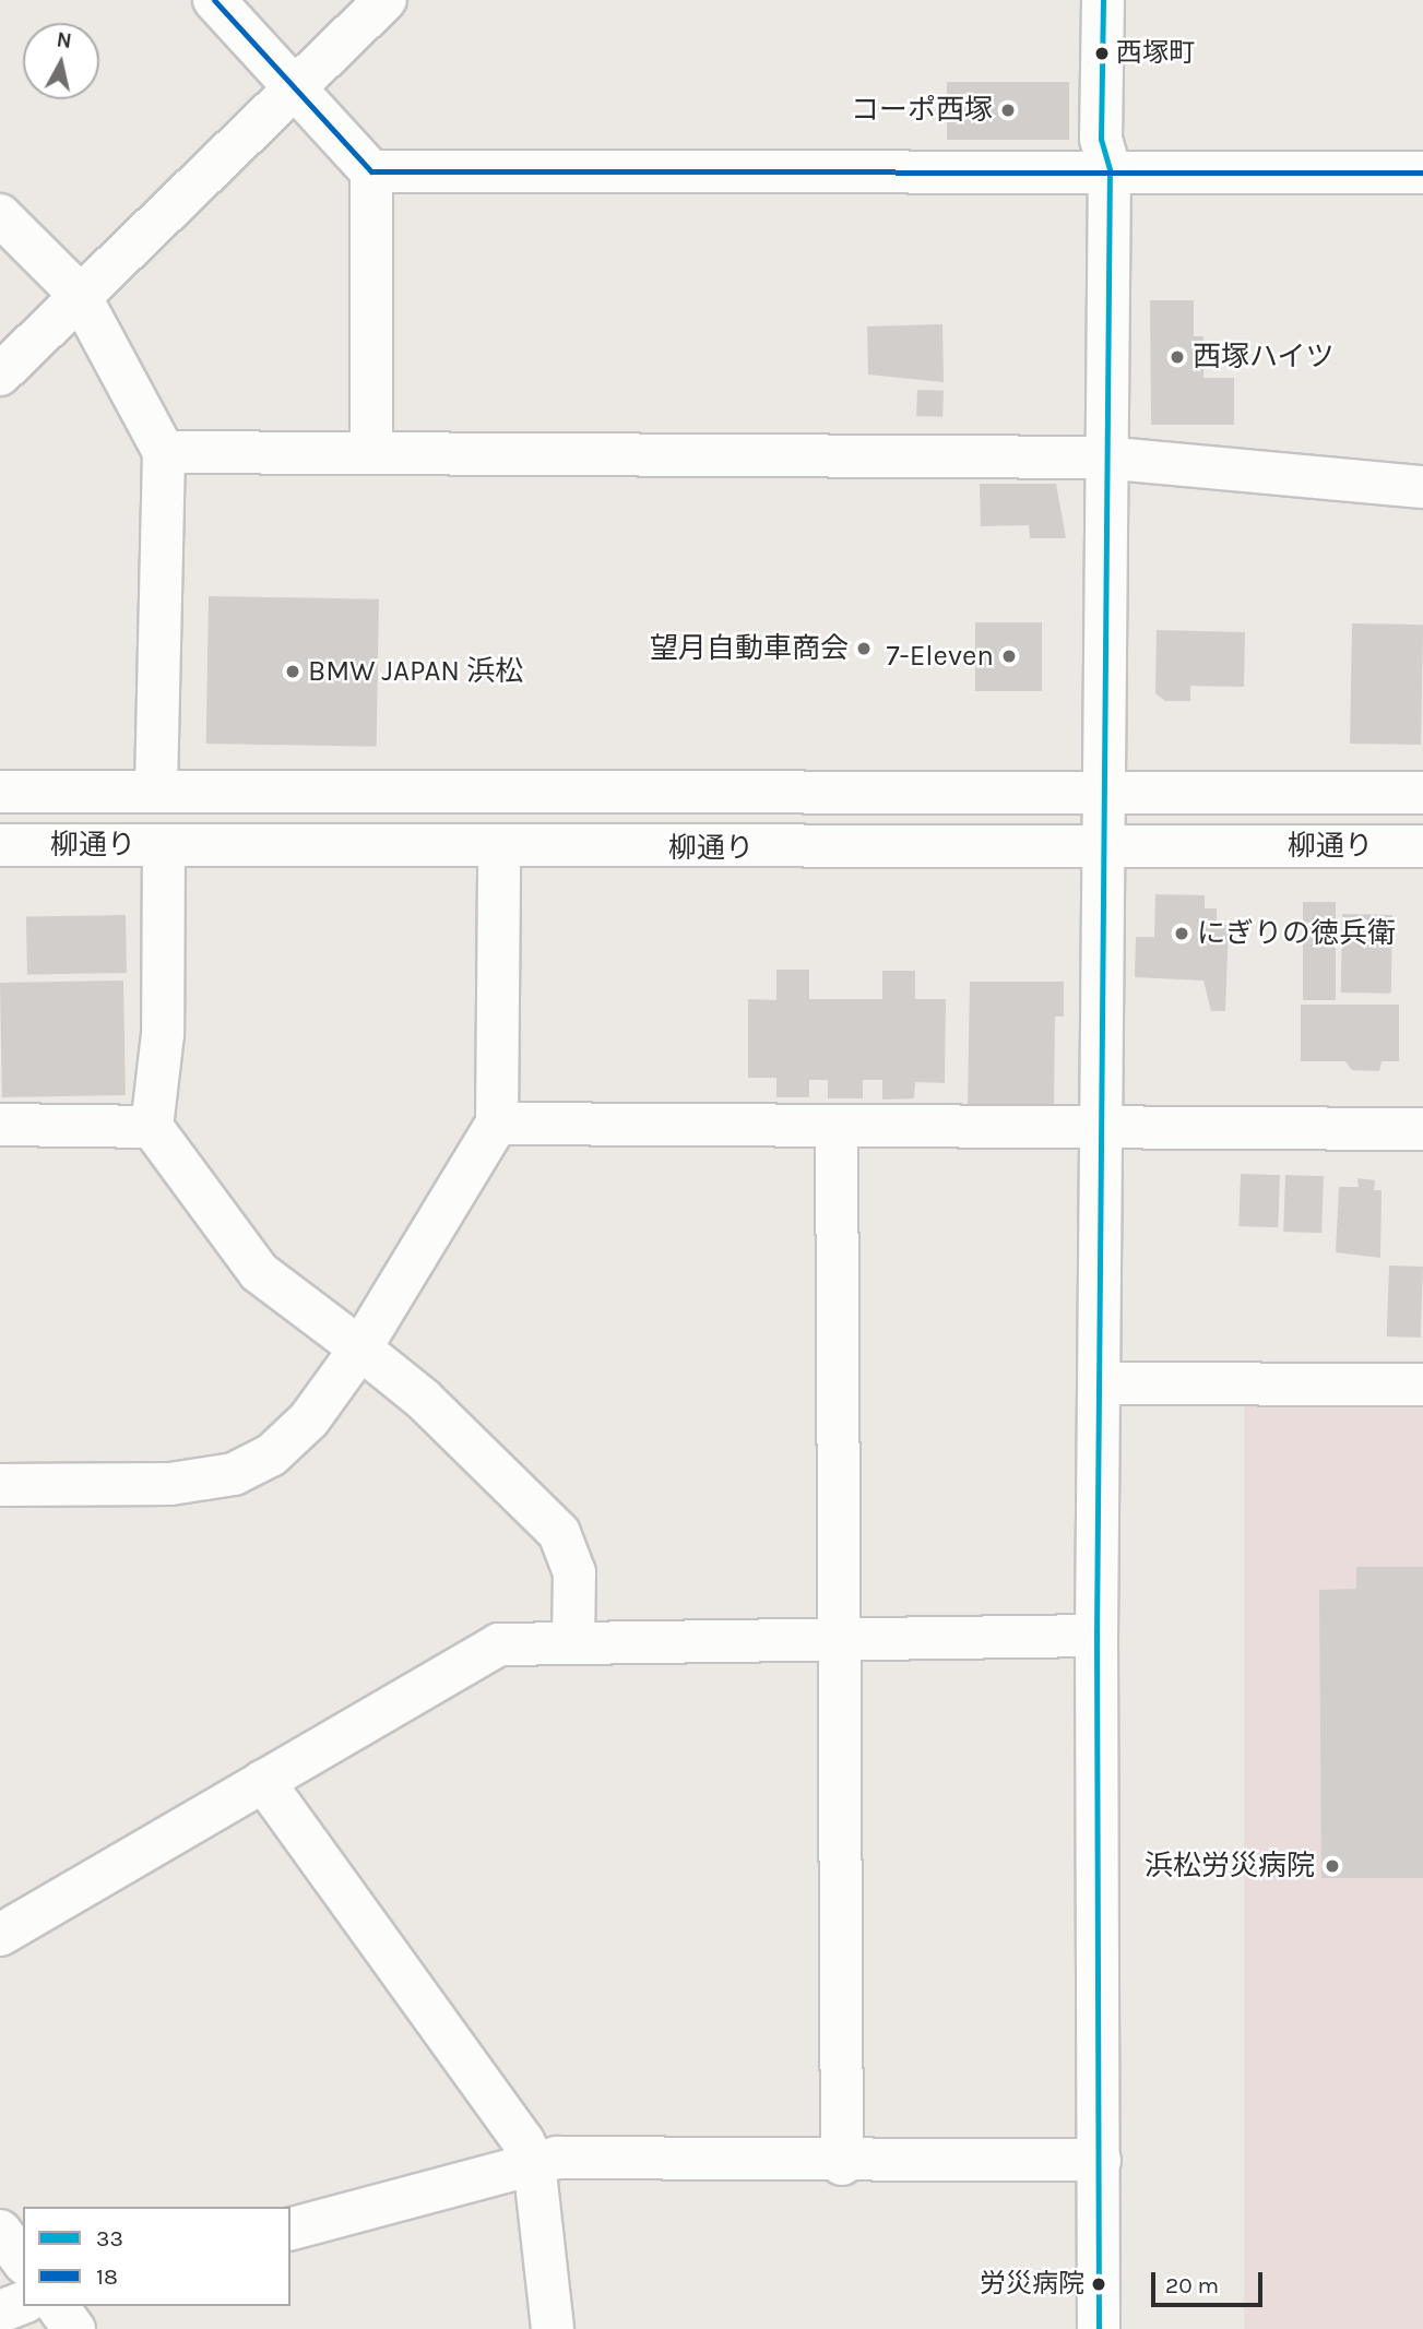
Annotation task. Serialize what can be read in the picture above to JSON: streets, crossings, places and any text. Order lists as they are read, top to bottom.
{
  "streets": {
    "street": ["柳通り"]
  },
  "places": [
    "西塚町",
    "コーポ西塚",
    "西塚ハイツ",
    "望月自動車商会",
    "7-Eleven",
    "BMW JAPAN 浜松",
    "にぎりの徳兵衛",
    "浜松労災病院",
    "労災病院"
  ],
  "lines": ["transit line 33", "transit line 18"],
  "legend": ["33", "18"],
  "scale_bar": "20 m",
  "north": "top"
}
